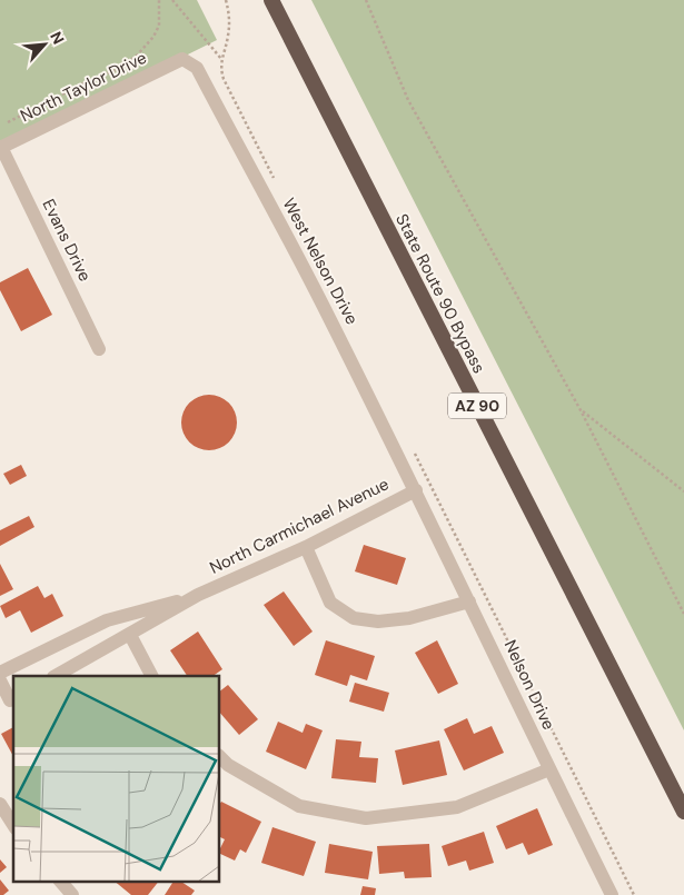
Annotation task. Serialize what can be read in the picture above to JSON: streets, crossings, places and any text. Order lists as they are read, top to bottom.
{
  "streets": {
    "highway": ["State Route 90 Bypass", "AZ 90"],
    "street": [
      "North Taylor Drive",
      "Evans Drive",
      "West Nelson Drive",
      "North Carmichael Avenue",
      "Nelson Drive"
    ]
  },
  "crossings": [
    ["North Taylor Drive", "Evans Drive"],
    ["North Taylor Drive", "West Nelson Drive"],
    ["West Nelson Drive", "North Carmichael Avenue"],
    ["West Nelson Drive", "Nelson Drive"],
    ["North Carmichael Avenue", "Nelson Drive"]
  ],
  "north": "top right"
}
